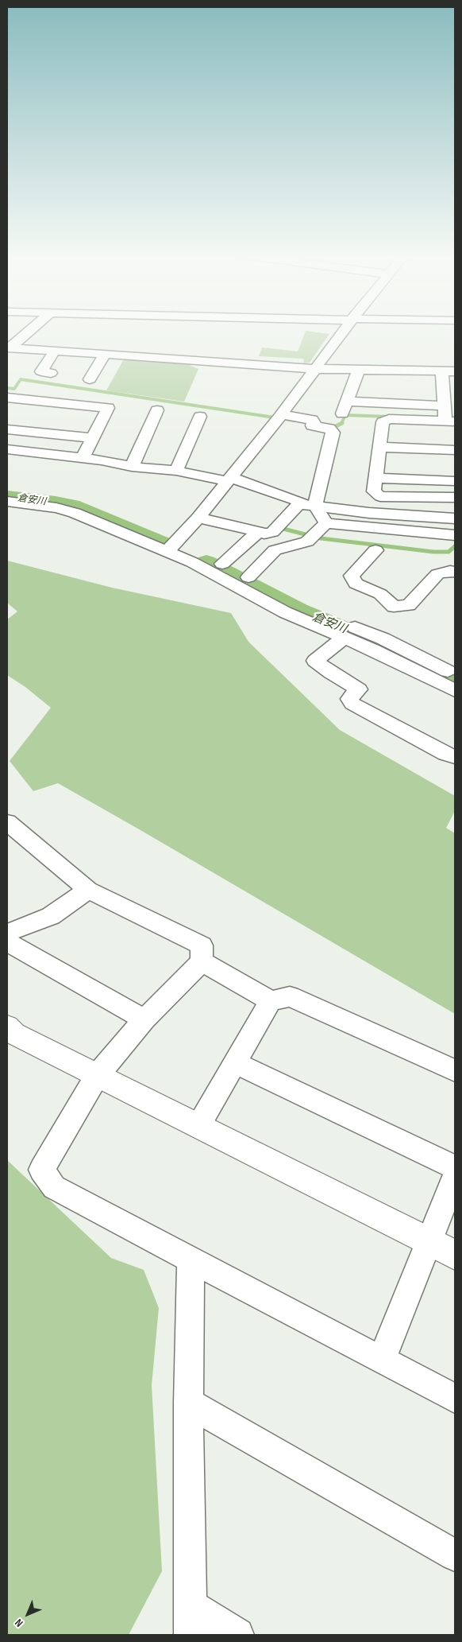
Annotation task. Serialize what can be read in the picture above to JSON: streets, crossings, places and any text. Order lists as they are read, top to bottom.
{
  "water": ["倉安川"],
  "north": "bottom left"
}
